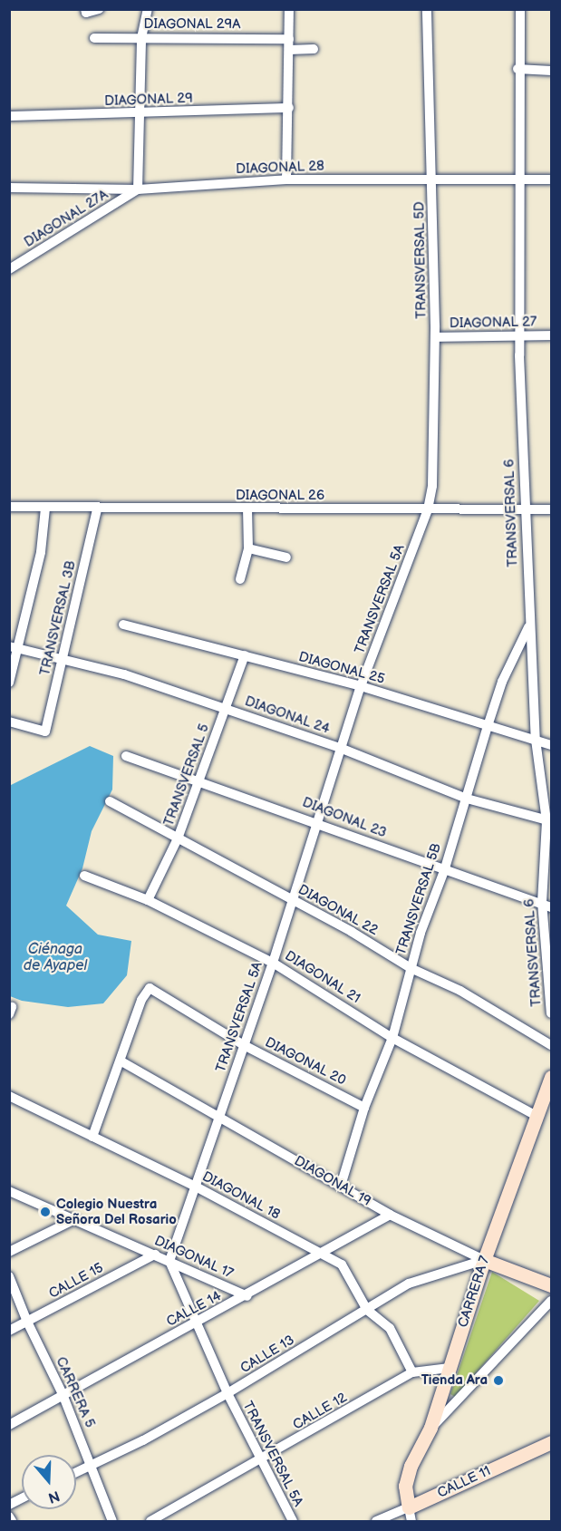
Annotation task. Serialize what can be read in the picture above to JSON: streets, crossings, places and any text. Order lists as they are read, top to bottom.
{
  "streets": {
    "main road": ["DIAGONAL 19", "CARRERA 7", "CALLE 11"],
    "street": [
      "DIAGONAL 29A",
      "DIAGONAL 29",
      "DIAGONAL 28",
      "DIAGONAL 27A",
      "TRANSVERSAL 5D",
      "DIAGONAL 27",
      "DIAGONAL 26",
      "TRANSVERSAL 6",
      "TRANSVERSAL 5A",
      "TRANSVERSAL 3B",
      "DIAGONAL 25",
      "DIAGONAL 24",
      "TRANSVERSAL 5",
      "DIAGONAL 23",
      "TRANSVERSAL 5B",
      "DIAGONAL 22",
      "DIAGONAL 21",
      "DIAGONAL 20",
      "DIAGONAL 18",
      "DIAGONAL 17",
      "CALLE 15",
      "CALLE 14",
      "CALLE 13",
      "CARRERA 5",
      "CALLE 12"
    ]
  },
  "crossings": [
    ["DIAGONAL 28", "DIAGONAL 27A"],
    ["DIAGONAL 28", "TRANSVERSAL 5D"],
    ["DIAGONAL 28", "TRANSVERSAL 6"],
    ["TRANSVERSAL 5D", "DIAGONAL 27"],
    ["TRANSVERSAL 5D", "DIAGONAL 26"],
    ["TRANSVERSAL 5D", "TRANSVERSAL 5A"],
    ["DIAGONAL 27", "TRANSVERSAL 6"],
    ["DIAGONAL 26", "TRANSVERSAL 6"],
    ["DIAGONAL 26", "TRANSVERSAL 5A"],
    ["DIAGONAL 26", "TRANSVERSAL 3B"],
    ["TRANSVERSAL 6", "DIAGONAL 25"],
    ["TRANSVERSAL 6", "DIAGONAL 24"],
    ["TRANSVERSAL 6", "DIAGONAL 23"],
    ["TRANSVERSAL 6", "TRANSVERSAL 5B"],
    ["TRANSVERSAL 5A", "DIAGONAL 25"],
    ["TRANSVERSAL 5A", "DIAGONAL 24"],
    ["TRANSVERSAL 5A", "DIAGONAL 23"],
    ["TRANSVERSAL 5A", "DIAGONAL 22"],
    ["TRANSVERSAL 5A", "DIAGONAL 21"],
    ["TRANSVERSAL 5A", "DIAGONAL 20"],
    ["TRANSVERSAL 5A", "DIAGONAL 19"],
    ["TRANSVERSAL 5A", "DIAGONAL 18"],
    ["TRANSVERSAL 5A", "DIAGONAL 17"],
    ["TRANSVERSAL 5A", "CALLE 14"],
    ["TRANSVERSAL 5A", "CALLE 13"],
    ["TRANSVERSAL 5A", "CALLE 12"],
    ["TRANSVERSAL 3B", "DIAGONAL 24"],
    ["DIAGONAL 25", "TRANSVERSAL 5"],
    ["DIAGONAL 25", "TRANSVERSAL 5B"],
    ["DIAGONAL 24", "TRANSVERSAL 5"],
    ["DIAGONAL 24", "TRANSVERSAL 5B"],
    ["TRANSVERSAL 5", "DIAGONAL 23"],
    ["TRANSVERSAL 5", "DIAGONAL 22"],
    ["TRANSVERSAL 5", "DIAGONAL 21"],
    ["DIAGONAL 23", "TRANSVERSAL 5B"],
    ["TRANSVERSAL 5B", "DIAGONAL 22"],
    ["TRANSVERSAL 5B", "DIAGONAL 21"],
    ["TRANSVERSAL 5B", "DIAGONAL 20"],
    ["TRANSVERSAL 5B", "DIAGONAL 19"],
    ["DIAGONAL 21", "CARRERA 7"],
    ["DIAGONAL 20", "DIAGONAL 19"],
    ["DIAGONAL 19", "CARRERA 7"],
    ["DIAGONAL 19", "CALLE 14"],
    ["DIAGONAL 19", "CALLE 13"],
    ["DIAGONAL 18", "CALLE 14"],
    ["DIAGONAL 18", "CALLE 13"],
    ["DIAGONAL 18", "CALLE 12"],
    ["DIAGONAL 17", "CALLE 15"],
    ["DIAGONAL 17", "CALLE 14"],
    ["CALLE 15", "CARRERA 5"],
    ["CARRERA 7", "CALLE 13"],
    ["CARRERA 7", "CALLE 12"],
    ["CARRERA 7", "CALLE 11"],
    ["CALLE 14", "CARRERA 5"],
    ["CALLE 13", "CARRERA 5"]
  ],
  "water": ["Ciénaga de Ayapel"],
  "places": ["Colegio Nuestra Señora Del Rosario", "Tienda Ara"],
  "north": "bottom"
}
